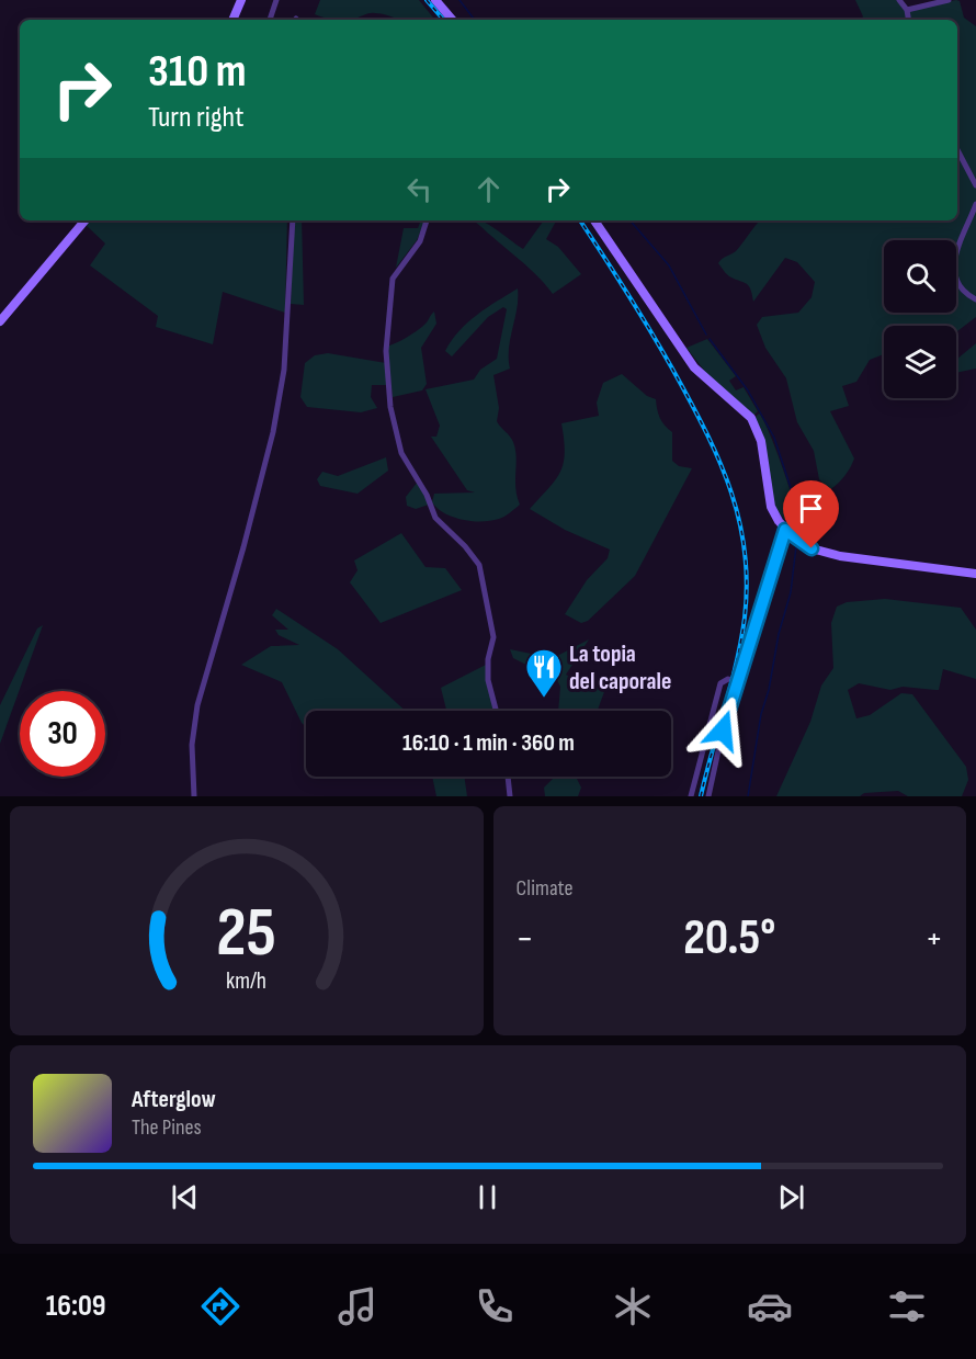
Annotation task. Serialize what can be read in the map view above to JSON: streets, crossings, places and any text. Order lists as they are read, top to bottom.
{
  "places": {
    "restaurant": ["La topia del caporale"]
  },
  "page": {
    "turn": ["310 m", "Turn right"],
    "limit": "30",
    "trip": "16:10 · 1 min · 360 m",
    "tile": "Climate",
    "heat": ["−", "20.5°", "+"],
    "song": ["Afterglow", "The Pines"],
    "tabs": "16:09",
    "gauge": ["25", "km/h"]
  }
}
